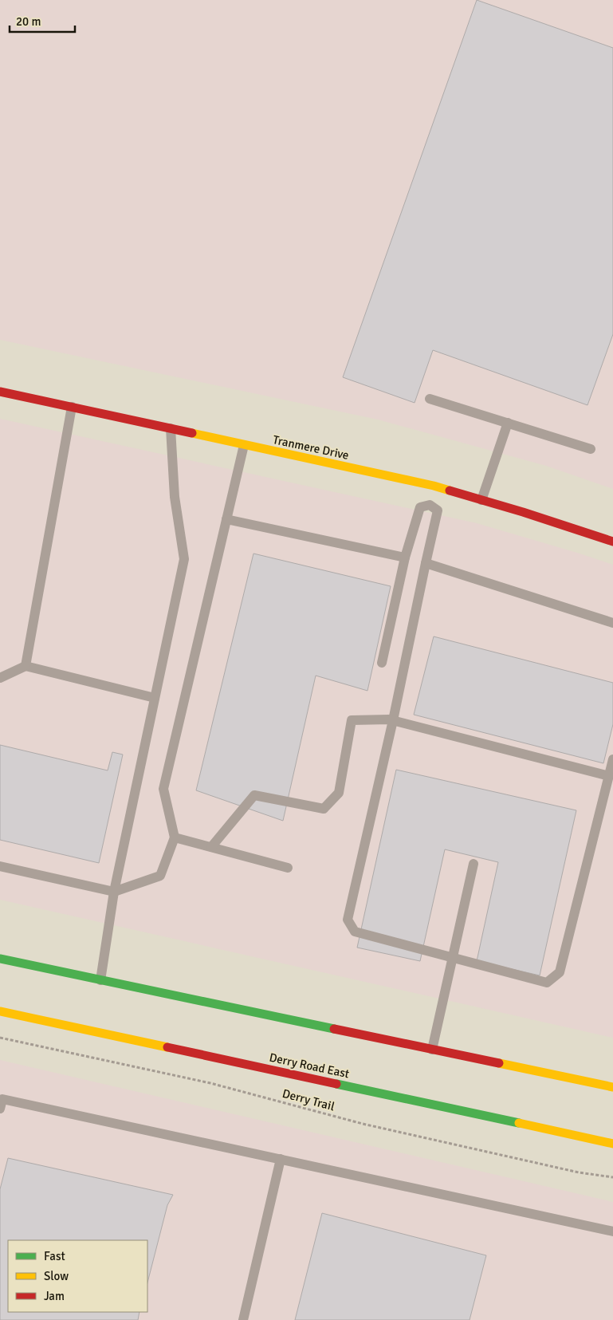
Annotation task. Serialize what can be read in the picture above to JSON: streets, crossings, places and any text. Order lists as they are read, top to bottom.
{
  "streets": {
    "main road": ["Tranmere Drive", "Derry Road East"],
    "path": ["Derry Trail"]
  },
  "legend": ["Fast", "Slow", "Jam"],
  "scale_bar": "20 m"
}
